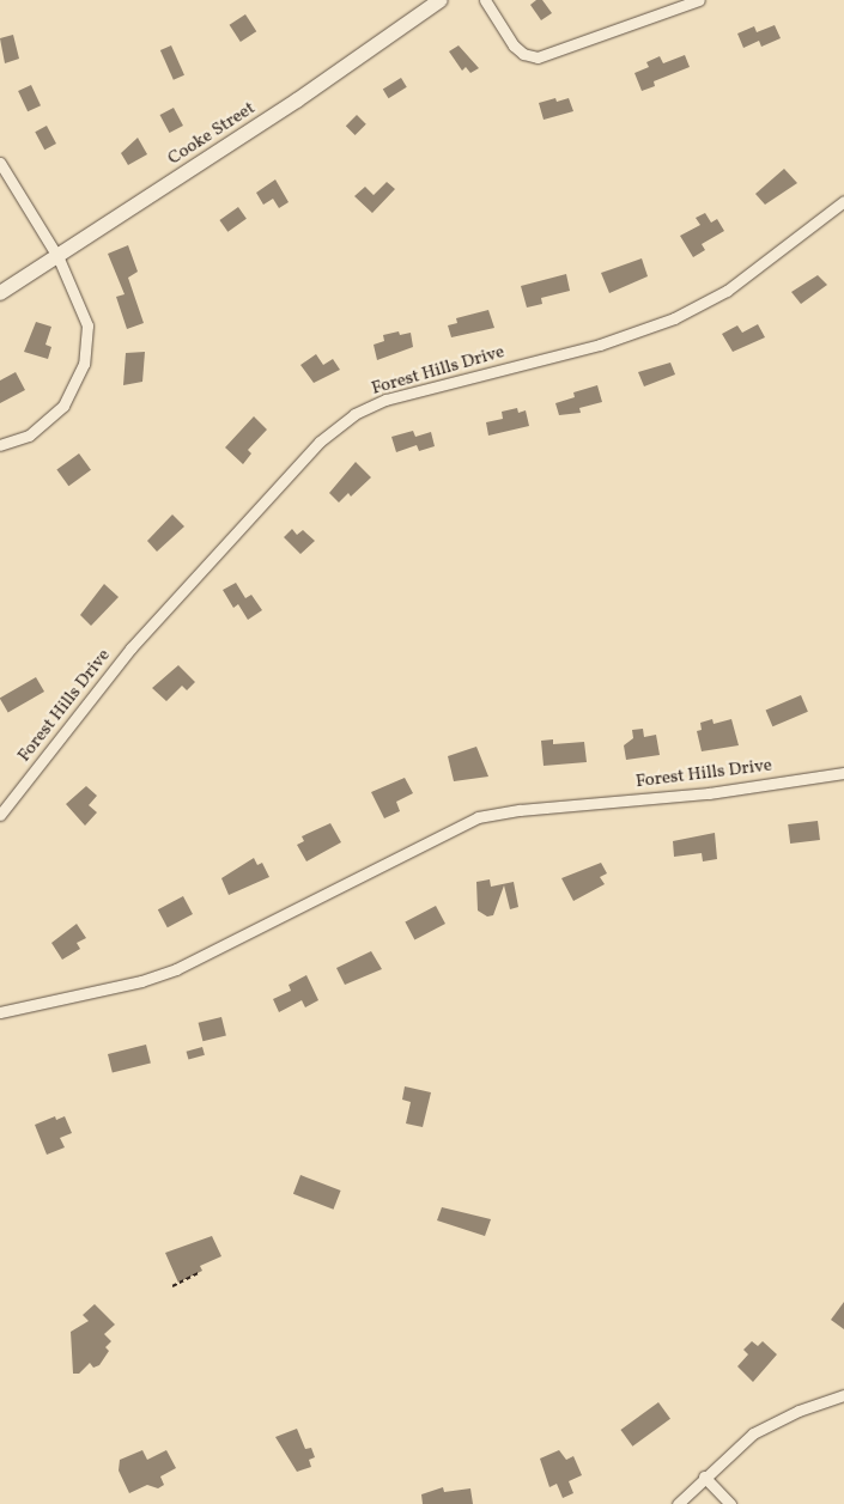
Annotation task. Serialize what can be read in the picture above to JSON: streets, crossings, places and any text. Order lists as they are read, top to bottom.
{
  "streets": {
    "main road": ["Cooke Street"],
    "street": ["Forest Hills Drive"]
  }
}
